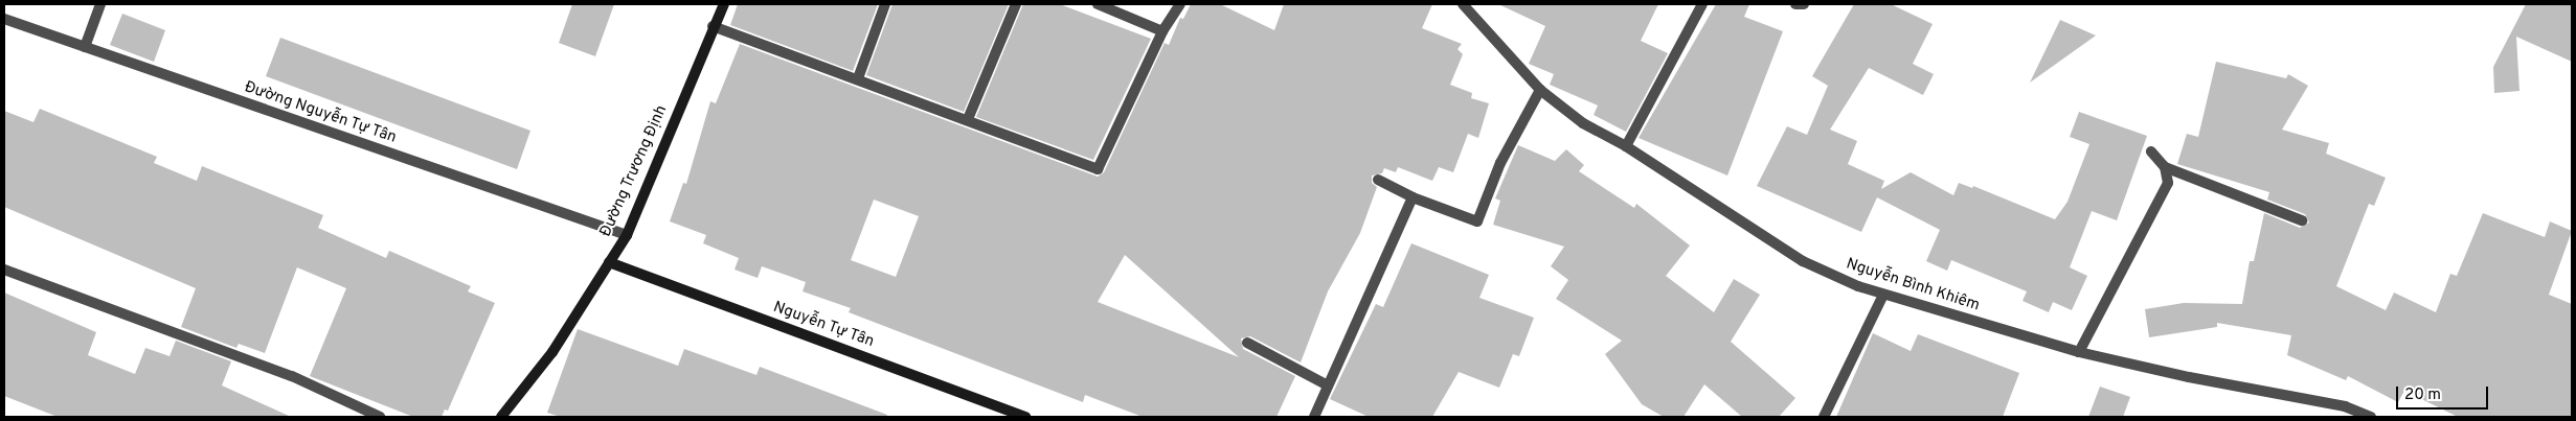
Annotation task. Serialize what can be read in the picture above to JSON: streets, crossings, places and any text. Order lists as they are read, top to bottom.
{
  "streets": {
    "street": [
      "Đường Nguyễn Tự Tân",
      "Đường Trương Định",
      "Nguyễn Bình Khiêm",
      "Nguyễn Tự Tân"
    ]
  },
  "crossings": [
    ["Đường Nguyễn Tự Tân", "Đường Trương Định"],
    ["Đường Trương Định", "Nguyễn Tự Tân"]
  ],
  "scale_bar": "20 m"
}
